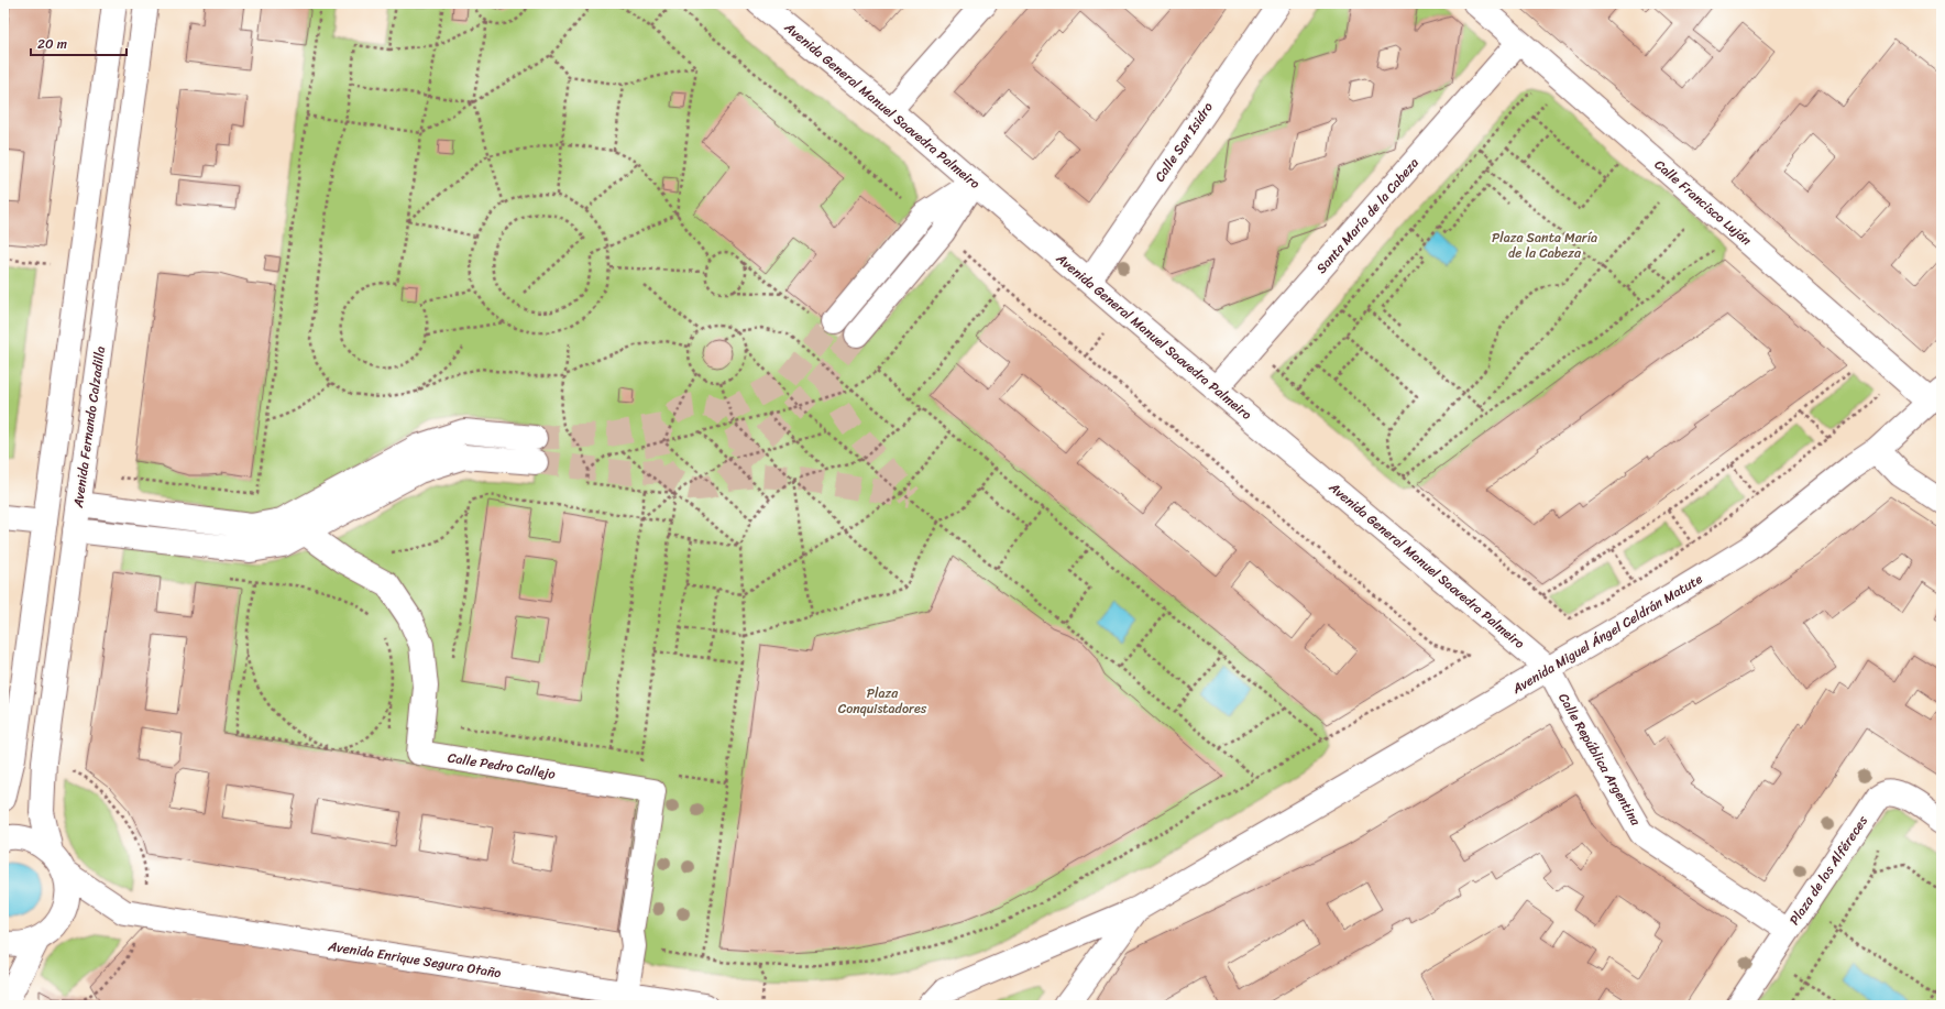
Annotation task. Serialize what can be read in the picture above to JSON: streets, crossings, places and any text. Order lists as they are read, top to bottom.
{
  "streets": {
    "street": [
      "Avenida General Manuel Saavedra Palmeiro",
      "Calle San Isidro",
      "Calle Francisco Luján",
      "Santa María de la Cabeza",
      "Avenida Fernando Calzadilla",
      "Avenida Miguel Ángel Celdrán Matute",
      "Calle República Argentina",
      "Calle Pedro Callejo",
      "Plaza de los Alféreces",
      "Avenida Enrique Segura Otaño"
    ]
  },
  "crossings": [
    ["Avenida General Manuel Saavedra Palmeiro", "Calle San Isidro"],
    ["Avenida General Manuel Saavedra Palmeiro", "Santa María de la Cabeza"],
    ["Avenida General Manuel Saavedra Palmeiro", "Avenida Miguel Ángel Celdrán Matute"],
    ["Avenida General Manuel Saavedra Palmeiro", "Calle República Argentina"],
    ["Calle Francisco Luján", "Santa María de la Cabeza"],
    ["Calle Francisco Luján", "Avenida Miguel Ángel Celdrán Matute"],
    ["Avenida Miguel Ángel Celdrán Matute", "Calle República Argentina"],
    ["Calle República Argentina", "Plaza de los Alféreces"],
    ["Calle Pedro Callejo", "Avenida Enrique Segura Otaño"]
  ],
  "parks": ["Plaza Santa María de la Cabeza", "Plaza Conquistadores"],
  "scale_bar": "20 m"
}
